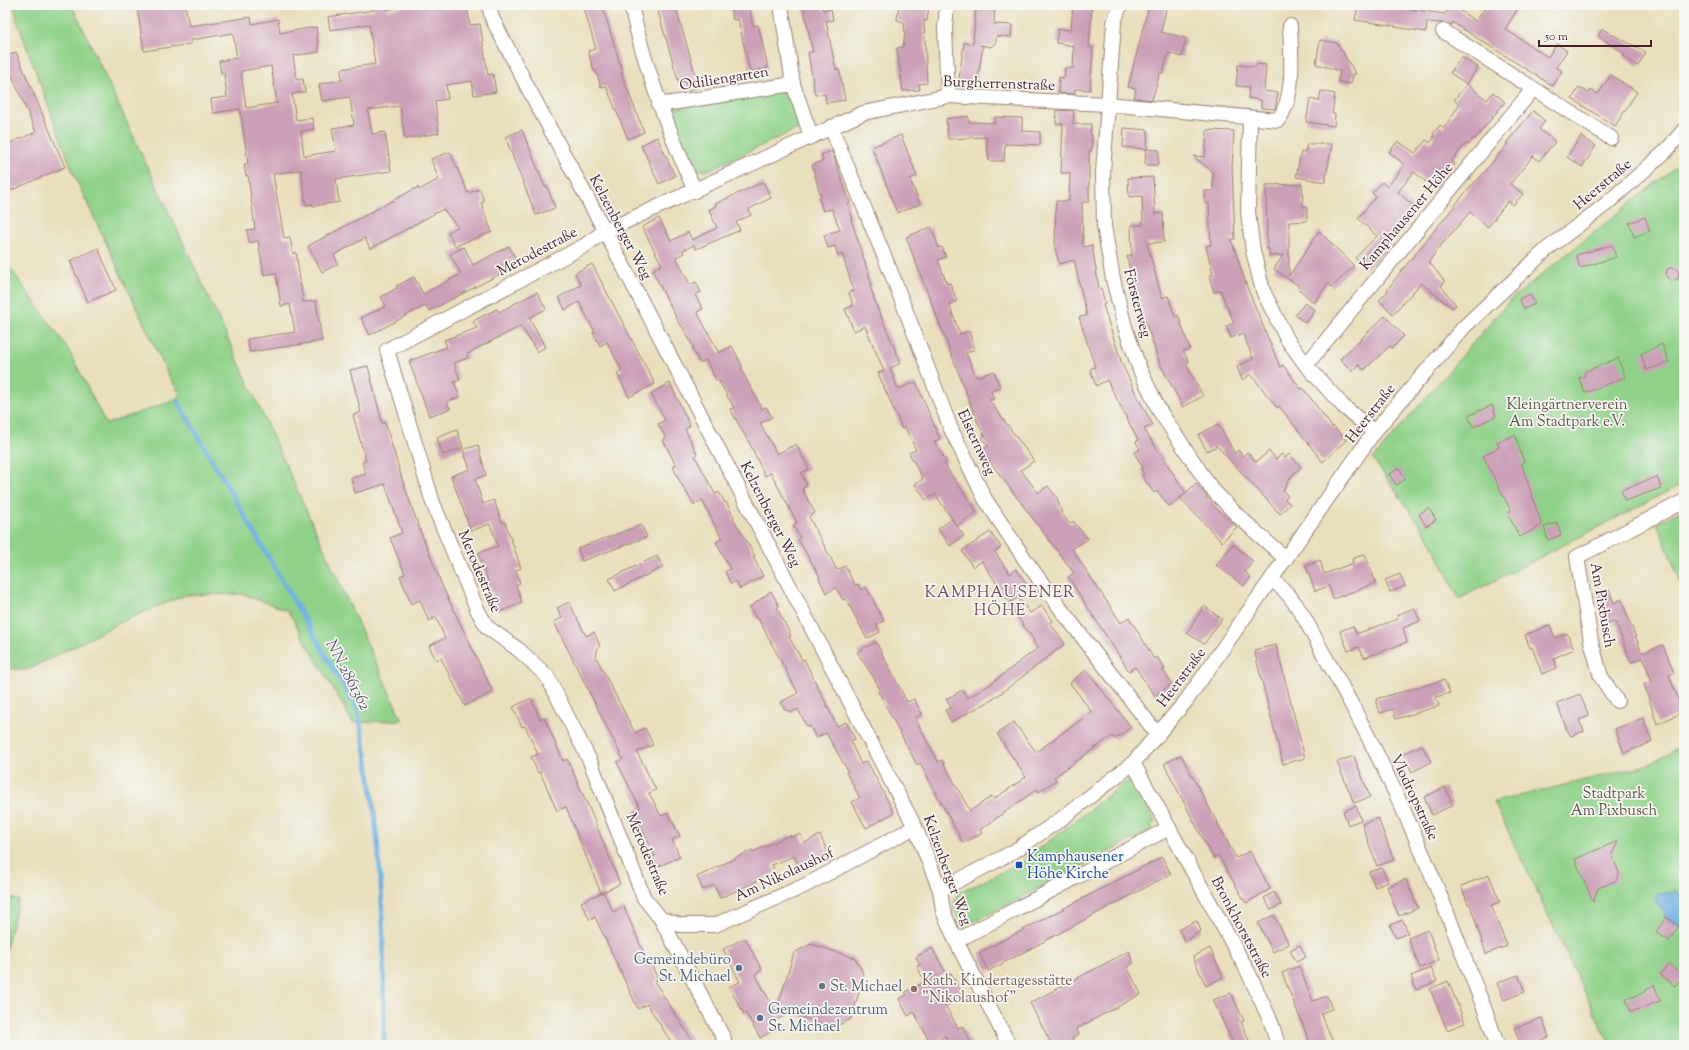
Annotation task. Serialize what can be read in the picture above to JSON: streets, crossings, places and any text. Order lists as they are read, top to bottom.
{
  "streets": {
    "street": [
      "Odiliengarten",
      "Burgherrenstraße",
      "Heerstraße",
      "Kamphausener Höhe",
      "Kelzenberger Weg",
      "Merodestraße",
      "Försterweg",
      "Elsternweg",
      "Am Pixbusch",
      "Vlodropstraße",
      "Am Nikolaushof",
      "Bronkhorststraße"
    ]
  },
  "crossings": [
    ["Burgherrenstraße", "Kelzenberger Weg"],
    ["Burgherrenstraße", "Merodestraße"],
    ["Burgherrenstraße", "Försterweg"],
    ["Burgherrenstraße", "Elsternweg"],
    ["Heerstraße", "Kelzenberger Weg"],
    ["Heerstraße", "Försterweg"],
    ["Heerstraße", "Elsternweg"],
    ["Heerstraße", "Vlodropstraße"],
    ["Kelzenberger Weg", "Merodestraße"],
    ["Kelzenberger Weg", "Am Nikolaushof"],
    ["Merodestraße", "Am Nikolaushof"]
  ],
  "districts": ["KAMPHAUSENER HÖHE"],
  "water": ["NN_2861362"],
  "parks": ["Kleingärtnerverein Am Stadtpark e.V.", "Stadtpark Am Pixbusch"],
  "places": {
    "transit": ["Kamphausener Höhe Kirche"],
    "other": [
      "Gemeindebüro St. Michael",
      "St. Michael",
      "Kath. Kindertagesstätte \"Nikolaushof\"",
      "Gemeindezentrum St. Michael"
    ]
  },
  "scale_bar": "50 m"
}
